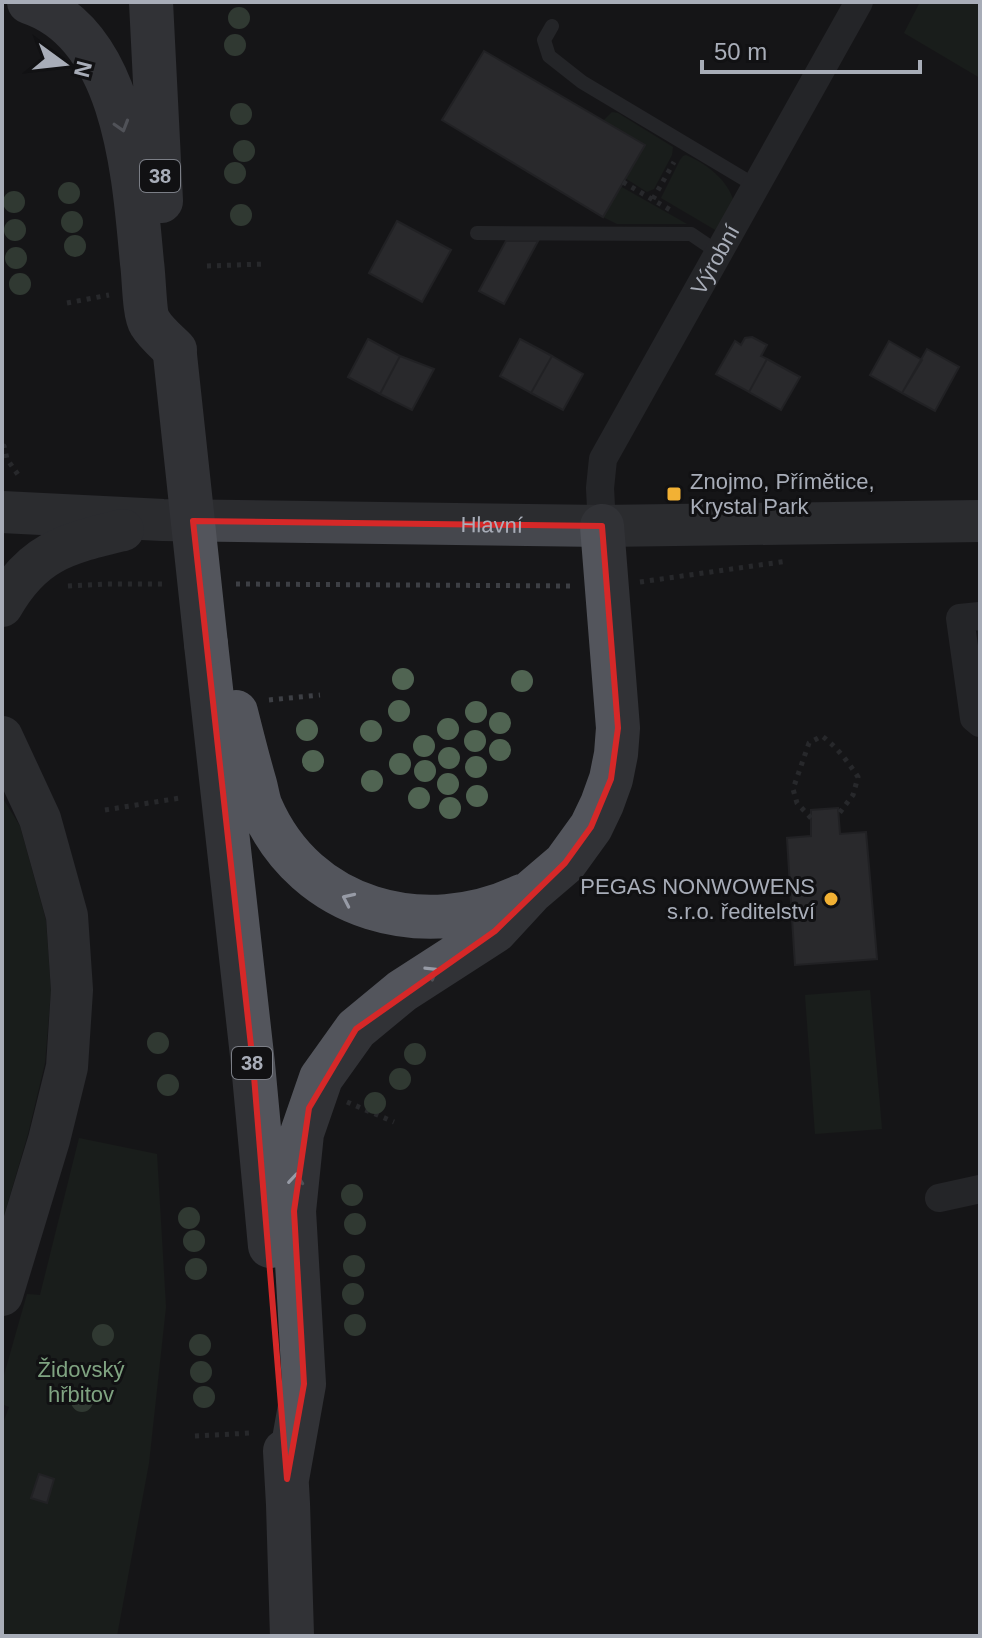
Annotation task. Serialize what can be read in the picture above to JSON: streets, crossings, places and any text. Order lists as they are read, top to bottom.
{
  "streets": {
    "main road": ["38", "Hlavní"],
    "street": ["Výrobní"]
  },
  "crossings": [
    ["Výrobní", "Hlavní"]
  ],
  "parks": ["Židovský hřbitov"],
  "places": {
    "transit": ["Znojmo, Přímětice, Krystal Park"],
    "other": ["PEGAS NONWOWENS s.r.o. ředitelství"]
  },
  "scale_bar": "50 m",
  "north": "right"
}
